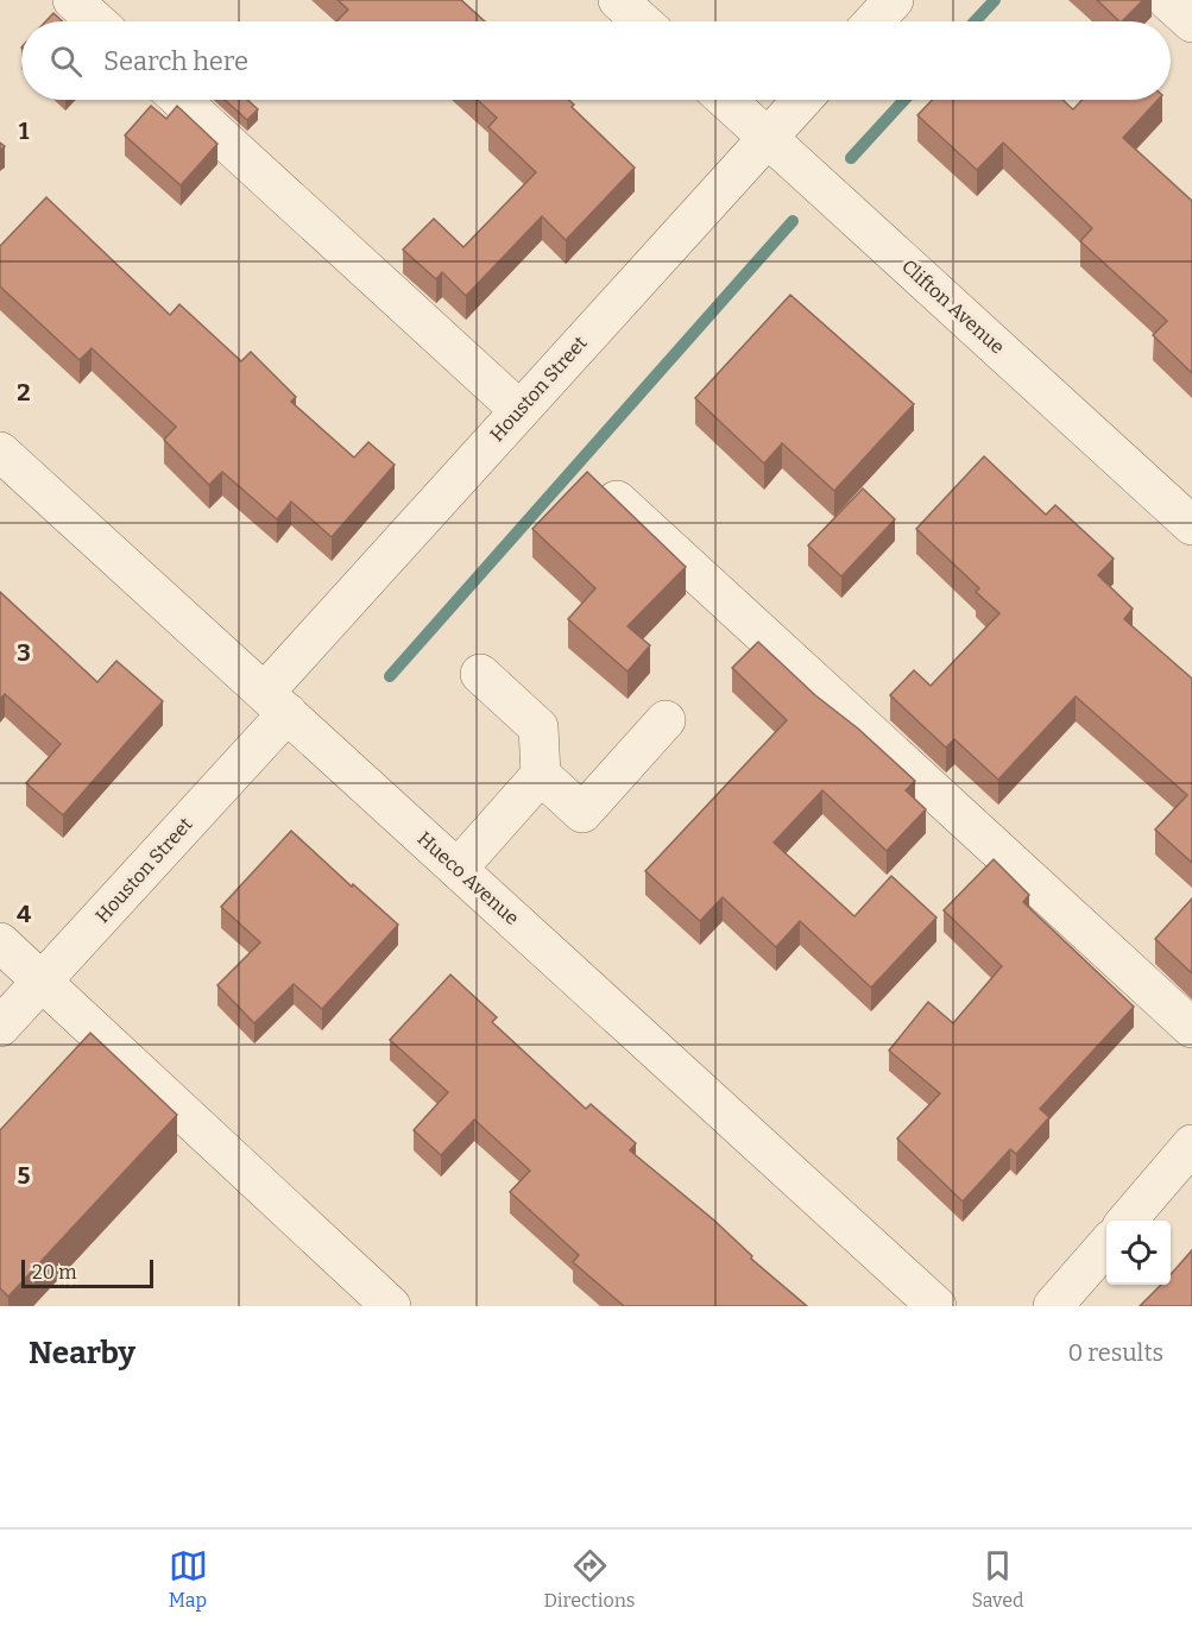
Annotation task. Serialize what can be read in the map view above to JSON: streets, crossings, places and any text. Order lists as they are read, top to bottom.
{
  "streets": {
    "street": ["Clifton Avenue", "Houston Street", "Hueco Avenue"]
  },
  "crossings": [
    ["Clifton Avenue", "Houston Street"],
    ["Houston Street", "Hueco Avenue"]
  ],
  "scale_bar": "20 m",
  "page": {
    "search": "Search here",
    "scale": "20 m",
    "heading": ["Nearby", "0 results"],
    "nav": ["Map", "Directions", "Saved"]
  },
  "grid": {
    "rows": [
      "1",
      "2",
      "3",
      "4",
      "5"
    ]
  }
}
